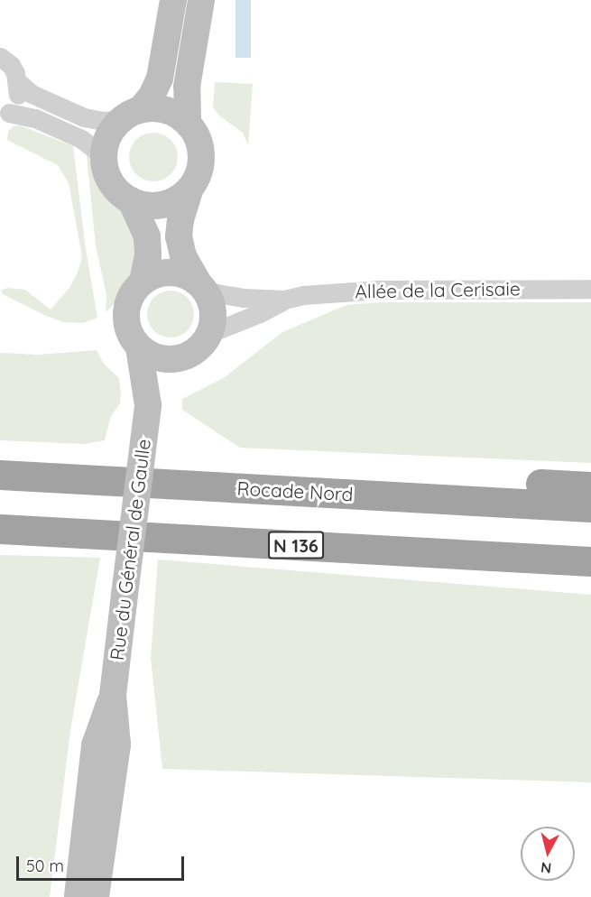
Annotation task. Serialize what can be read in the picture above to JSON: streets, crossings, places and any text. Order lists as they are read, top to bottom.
{
  "streets": {
    "highway": ["Rocade Nord", "N 136"],
    "main road": ["Rue du Général de Gaulle"],
    "street": ["Allée de la Cerisaie"]
  },
  "crossings": [
    ["Allée de la Cerisaie", "Rue du Général de Gaulle"]
  ],
  "scale_bar": "50 m",
  "north": "bottom"
}
